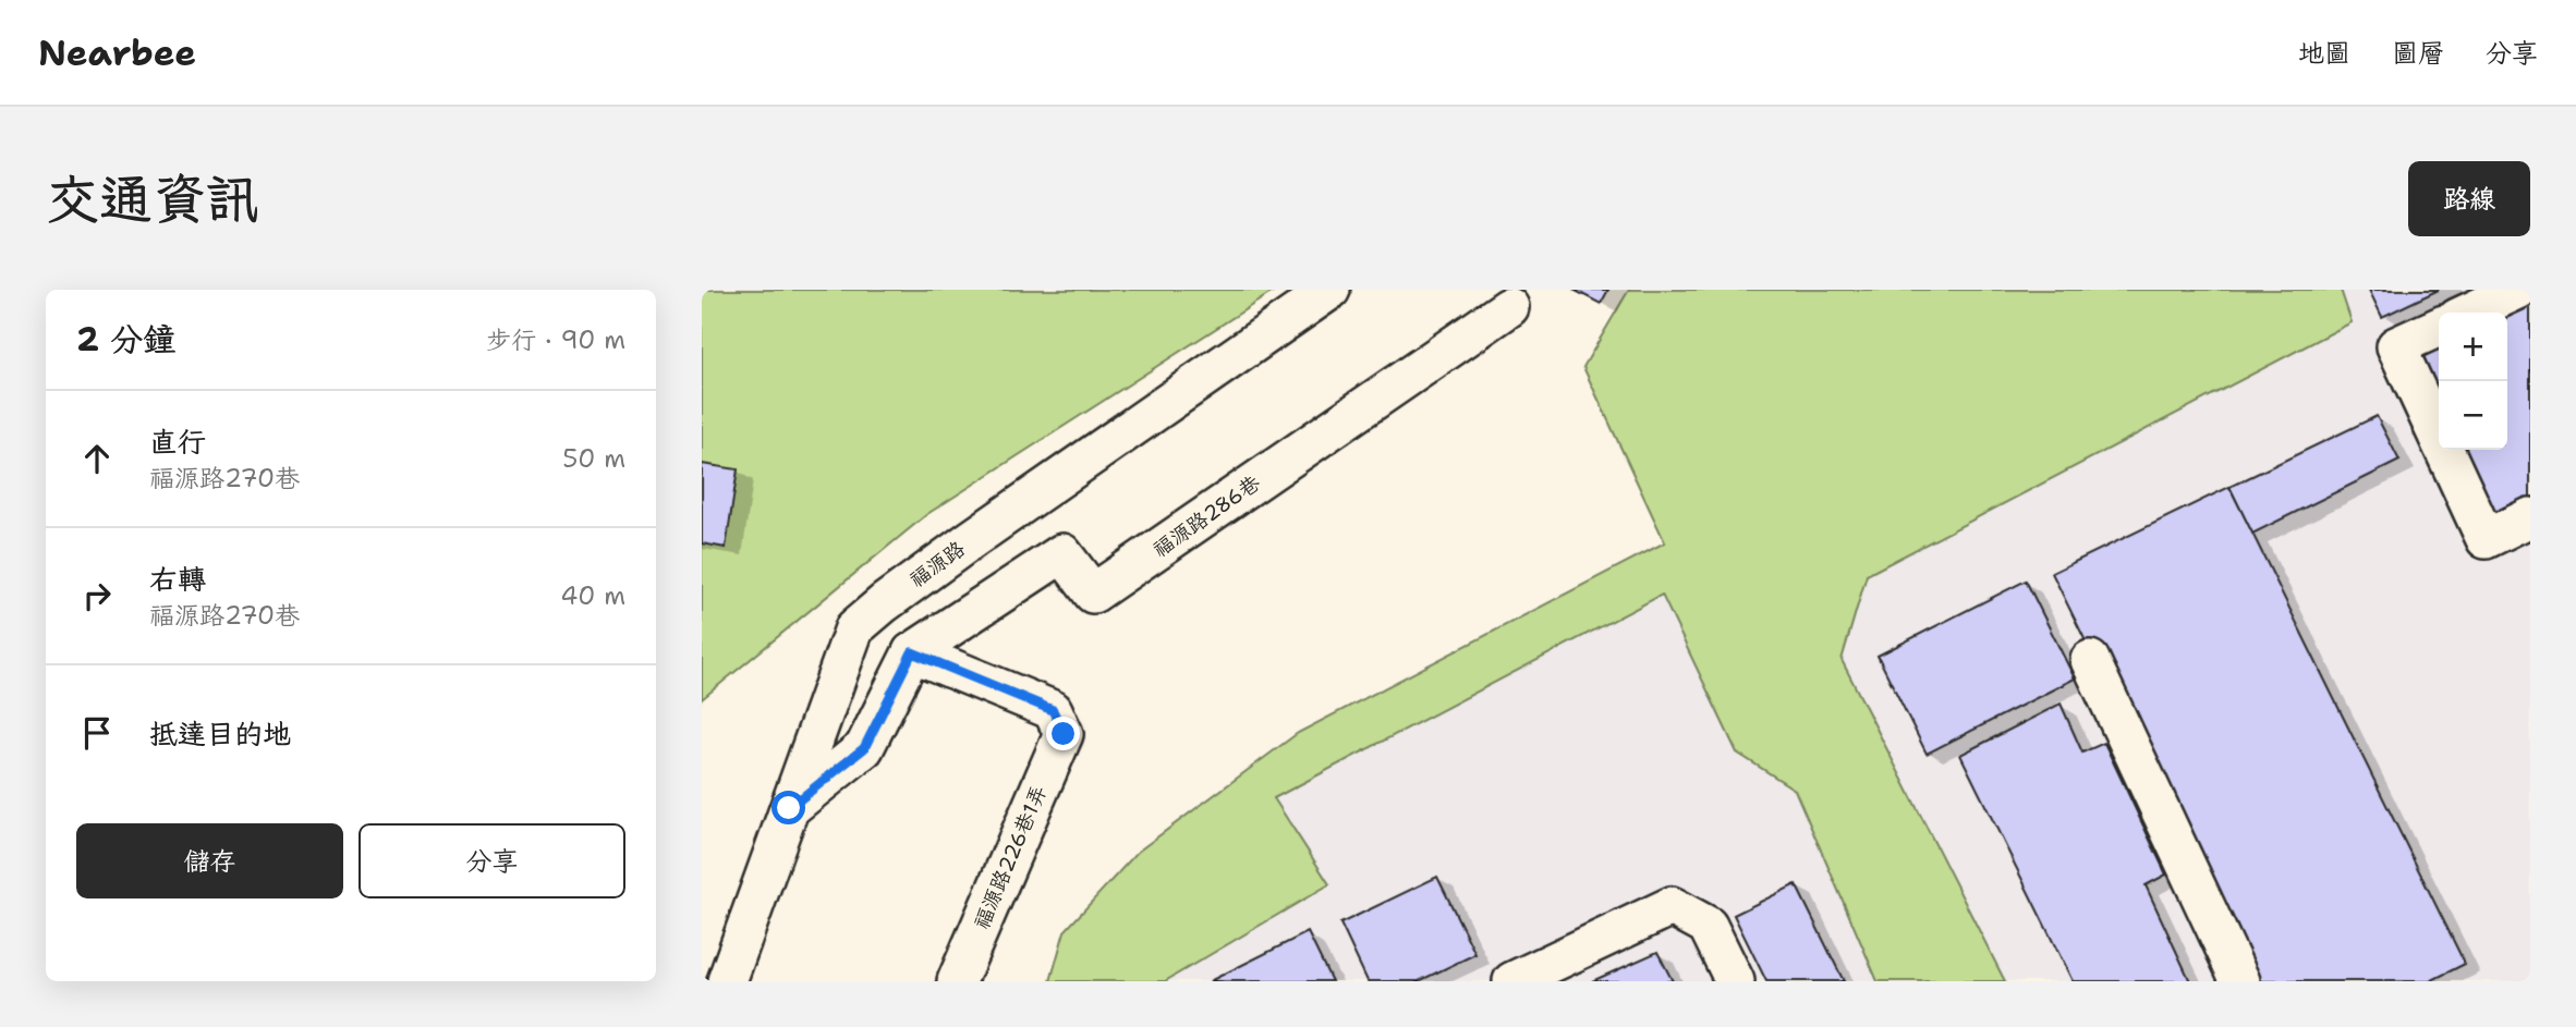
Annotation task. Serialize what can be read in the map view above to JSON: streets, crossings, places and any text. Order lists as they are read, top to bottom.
{
  "streets": {
    "street": ["福源路286巷", "福源路", "福源路226巷1弄"]
  },
  "crossings": [
    ["福源路286巷", "福源路226巷1弄"]
  ],
  "page": {
    "header": "Nearbee",
    "nav": ["地圖", "圖層", "分享"],
    "buttons": [
      "路線",
      ["儲存", "分享"]
    ],
    "title": "交通資訊",
    "heading": ["2 分鐘", "步行 · 90 m"],
    "map_buttons": ["+", "−"],
    "list": [
      ["直行", "福源路270巷", "50 m"],
      ["右轉", "福源路270巷", "40 m"],
      "抵達目的地"
    ]
  }
}
